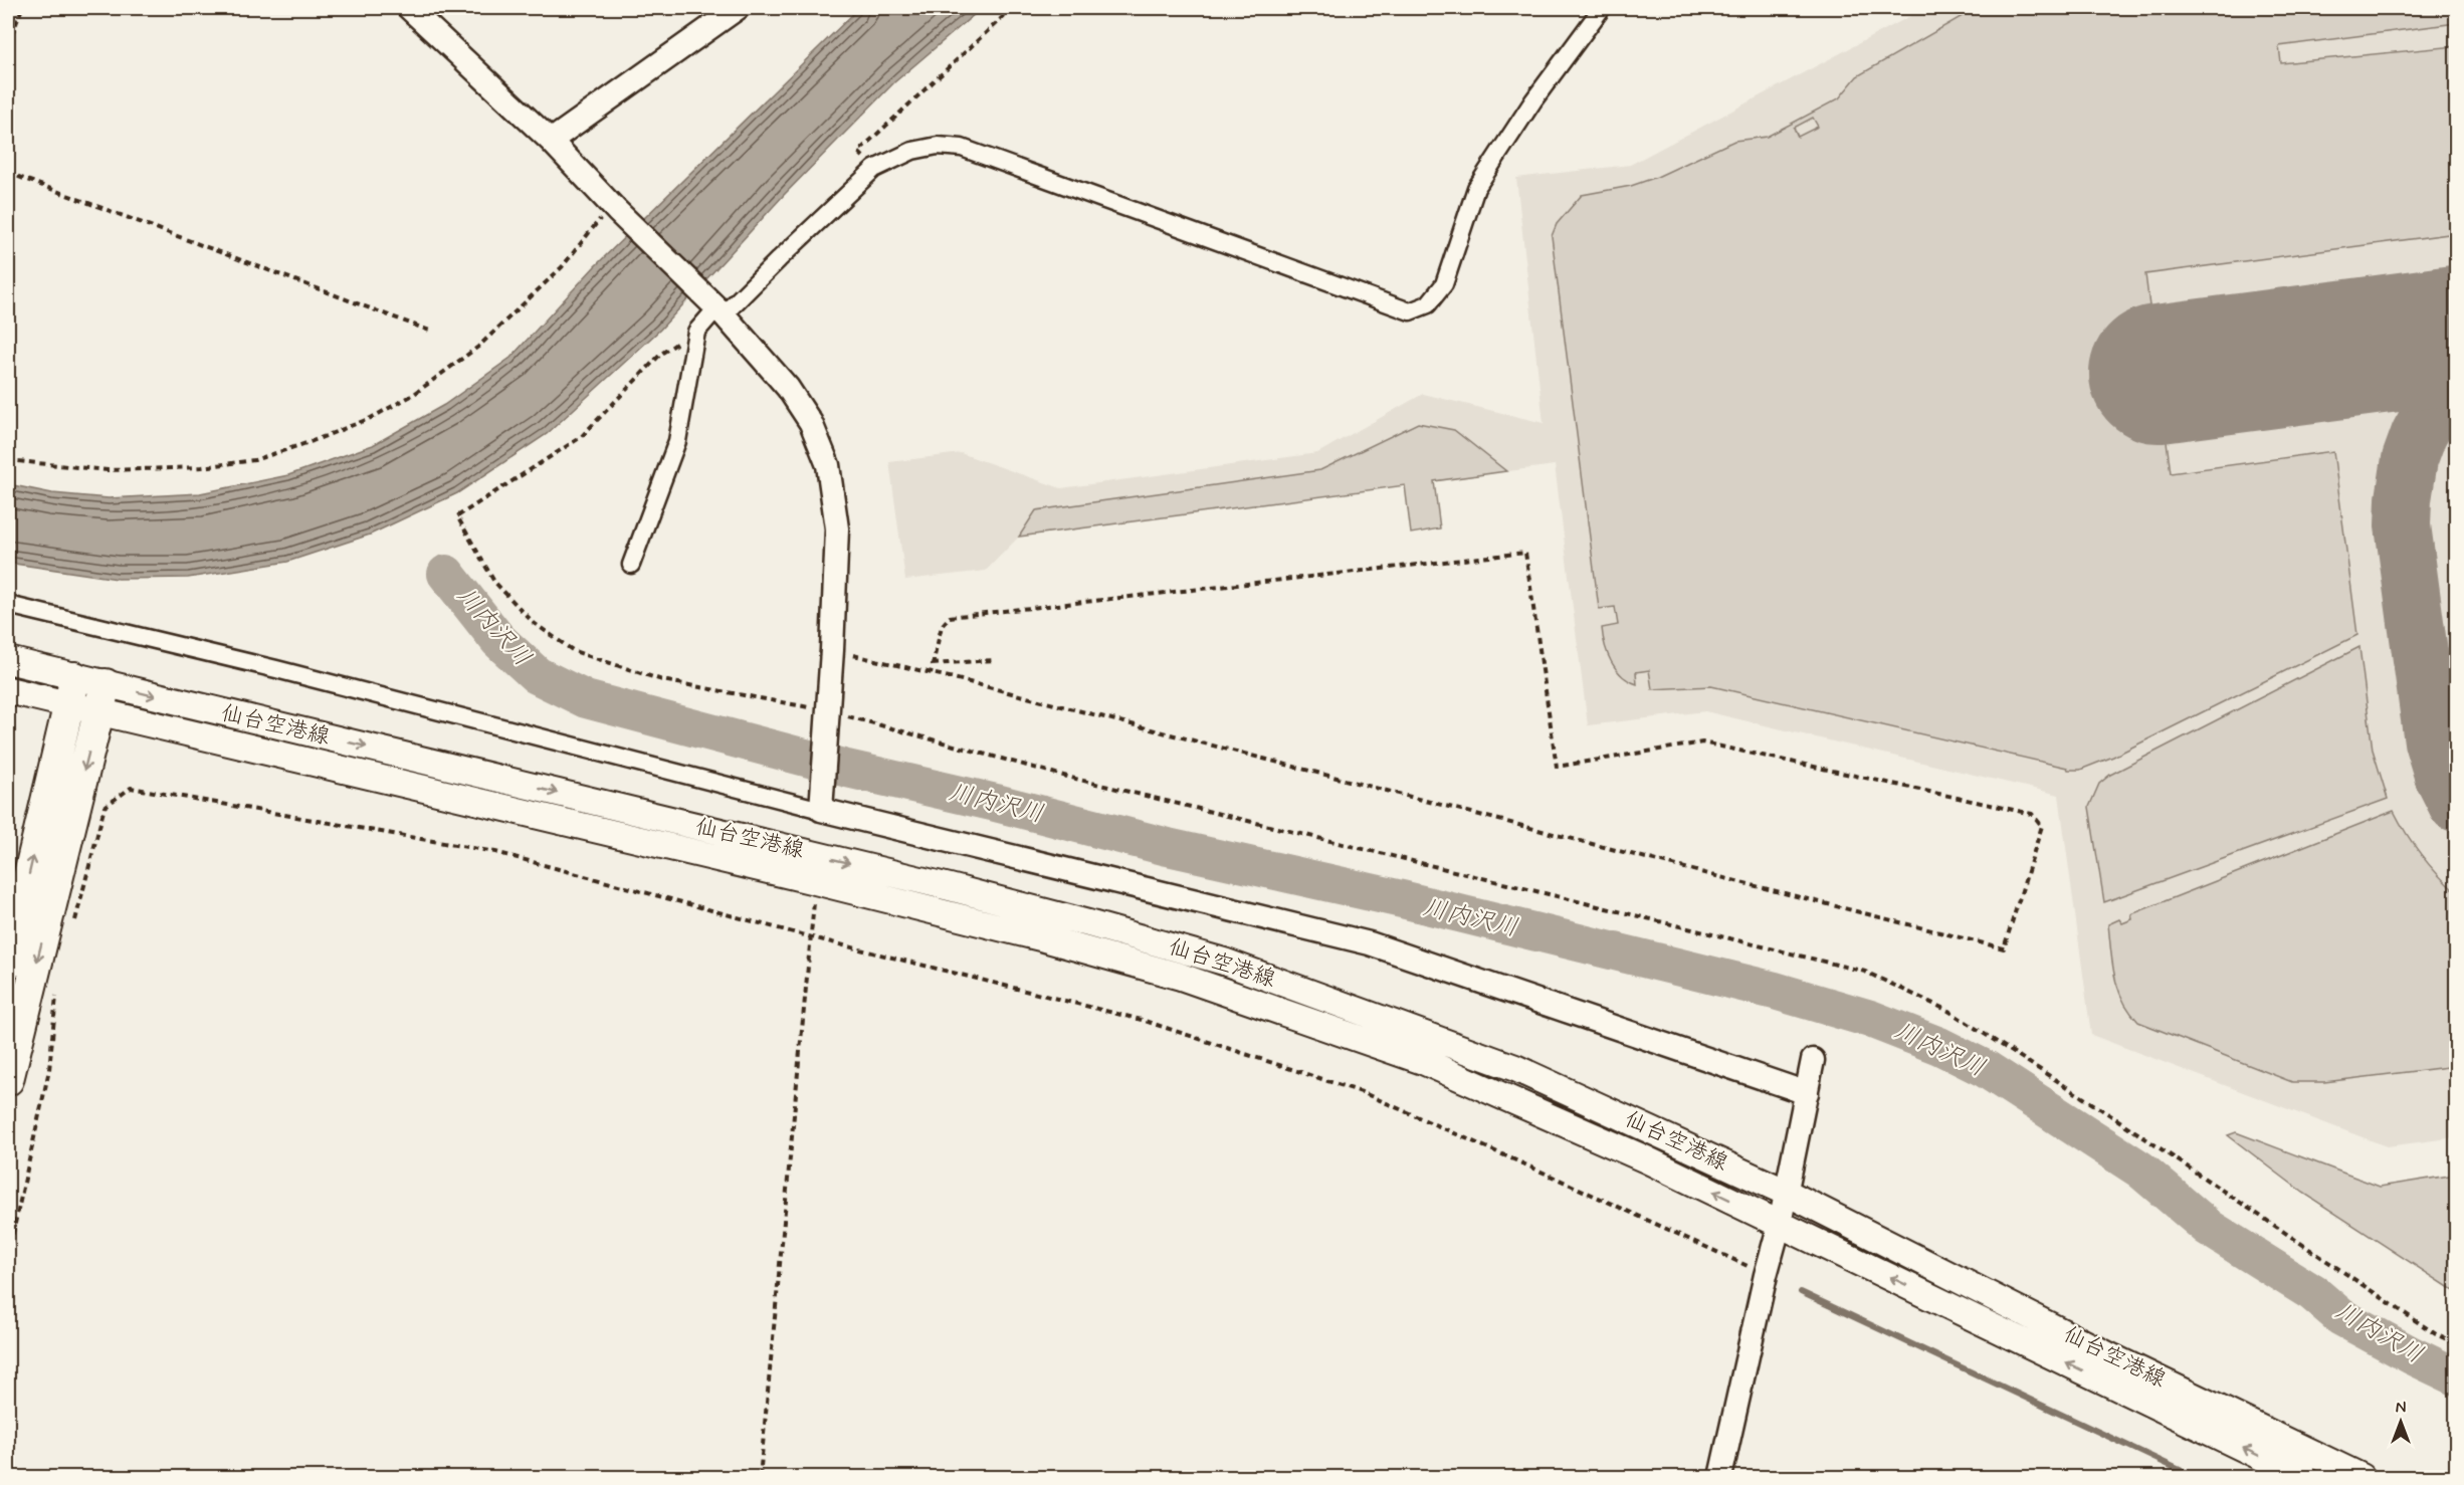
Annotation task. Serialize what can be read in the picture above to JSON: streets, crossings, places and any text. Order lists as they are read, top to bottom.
{
  "streets": {
    "main road": ["仙台空港線"]
  },
  "water": ["川内沢川"],
  "north": "top"
}
